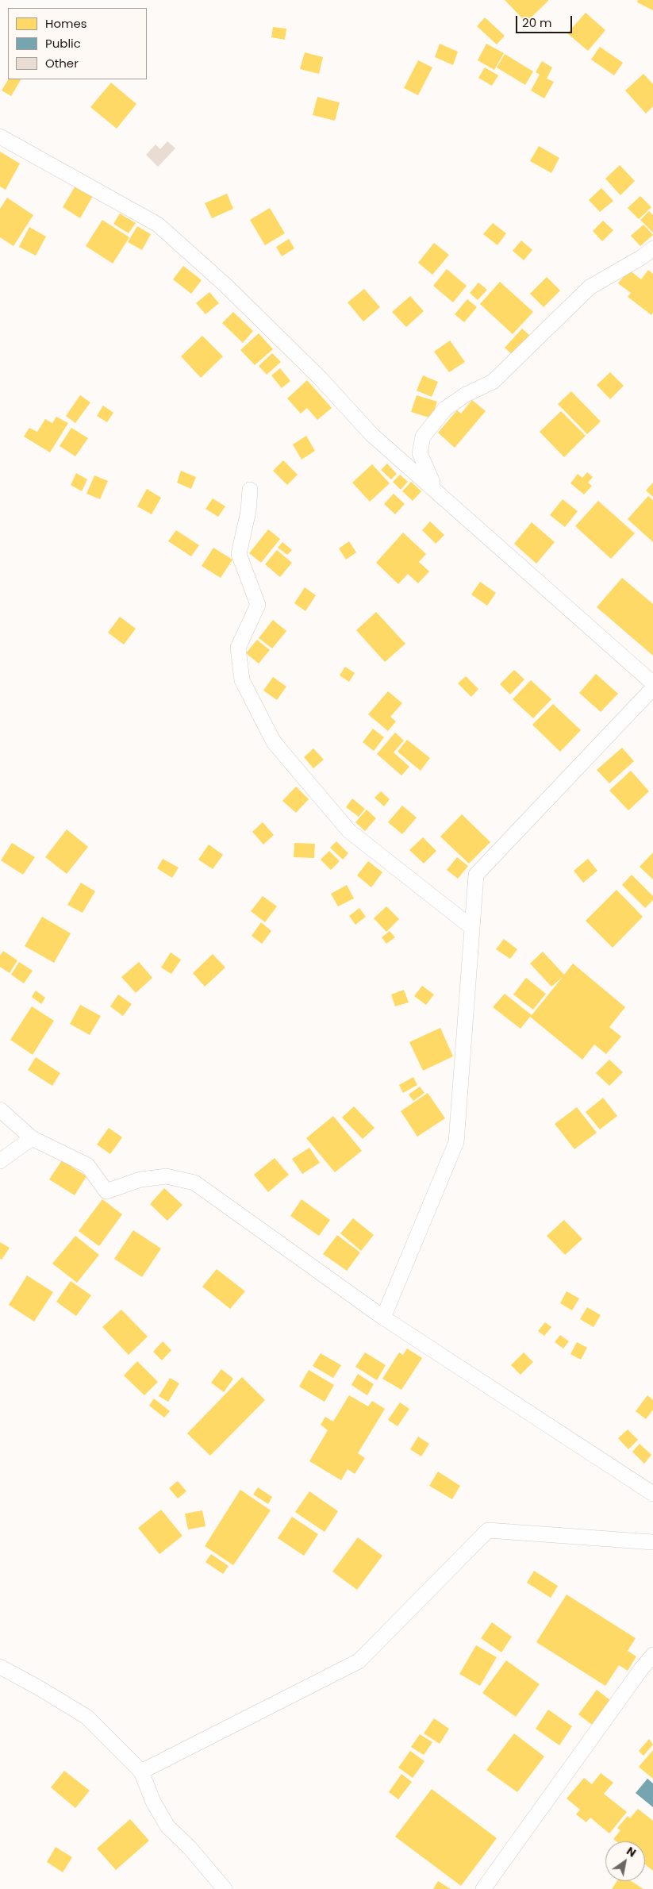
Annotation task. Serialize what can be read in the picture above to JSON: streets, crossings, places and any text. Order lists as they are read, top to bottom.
{
  "legend": ["Homes", "Public", "Other"],
  "scale_bar": "20 m",
  "north": "top right"
}
